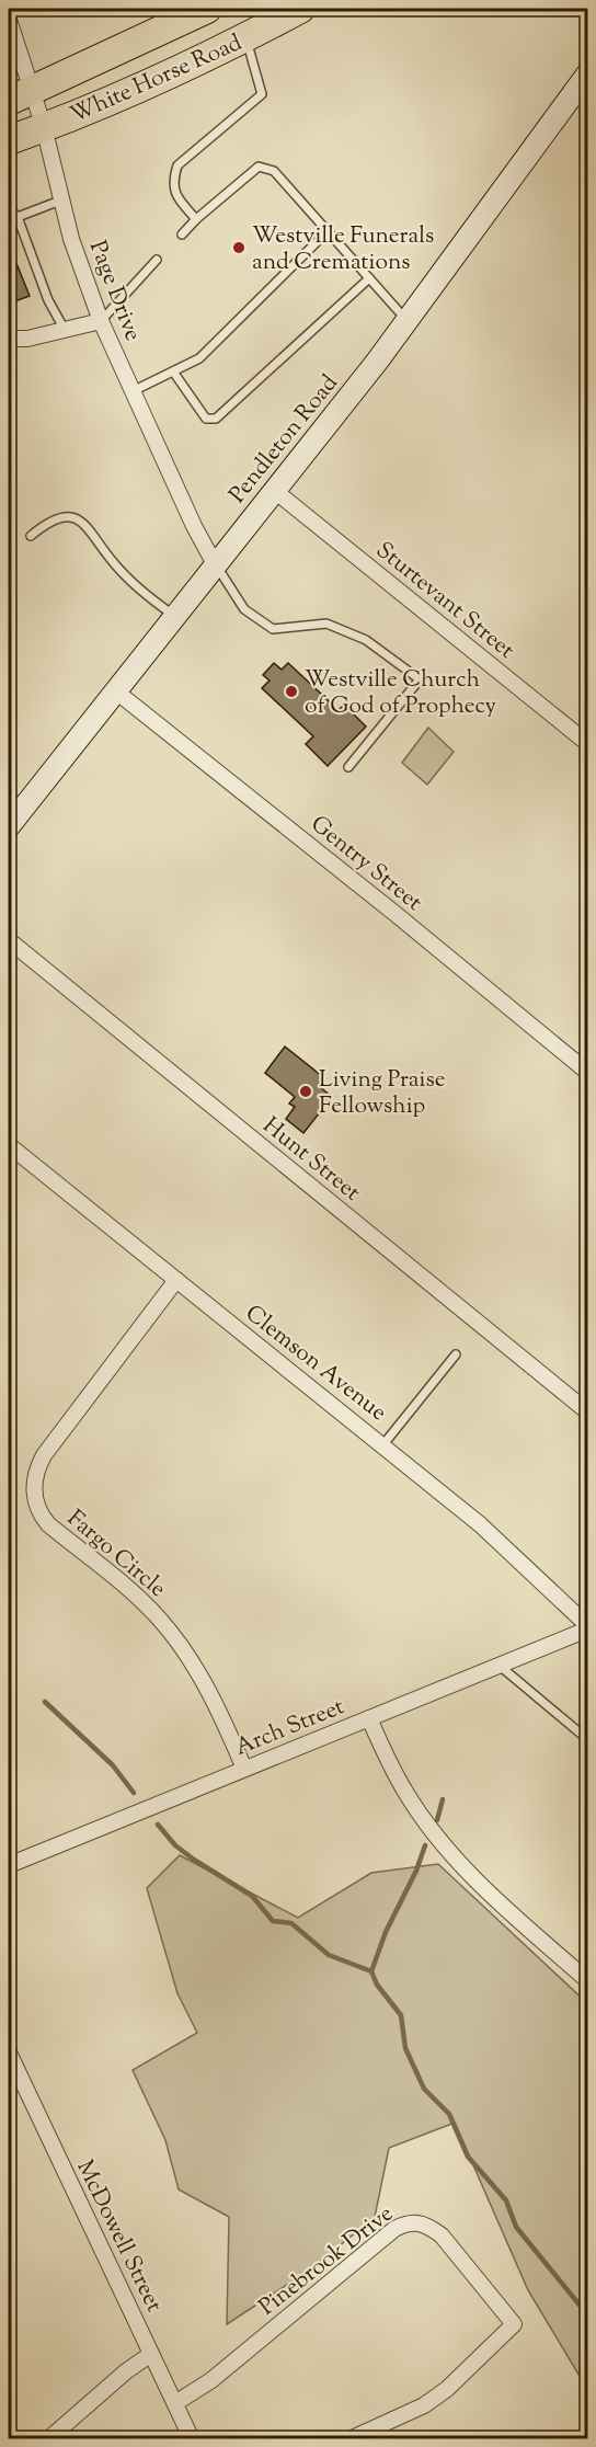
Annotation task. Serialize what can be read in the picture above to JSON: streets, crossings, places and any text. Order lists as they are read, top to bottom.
{
  "streets": {
    "highway": ["White Horse Road"],
    "street": [
      "Page Drive",
      "Pendleton Road",
      "Sturtevant Street",
      "Gentry Street",
      "Hunt Street",
      "Clemson Avenue",
      "Fargo Circle",
      "Arch Street",
      "McDowell Street",
      "Pinebrook Drive"
    ]
  },
  "crossings": [
    ["White Horse Road", "Page Drive"],
    ["Page Drive", "Pendleton Road"],
    ["Pendleton Road", "Sturtevant Street"],
    ["Pendleton Road", "Gentry Street"],
    ["Clemson Avenue", "Fargo Circle"],
    ["Fargo Circle", "Arch Street"],
    ["McDowell Street", "Pinebrook Drive"]
  ],
  "places": ["Westville Funerals and Cremations", "Westville Church of God of Prophecy", "Living Praise Fellowship"]
}
